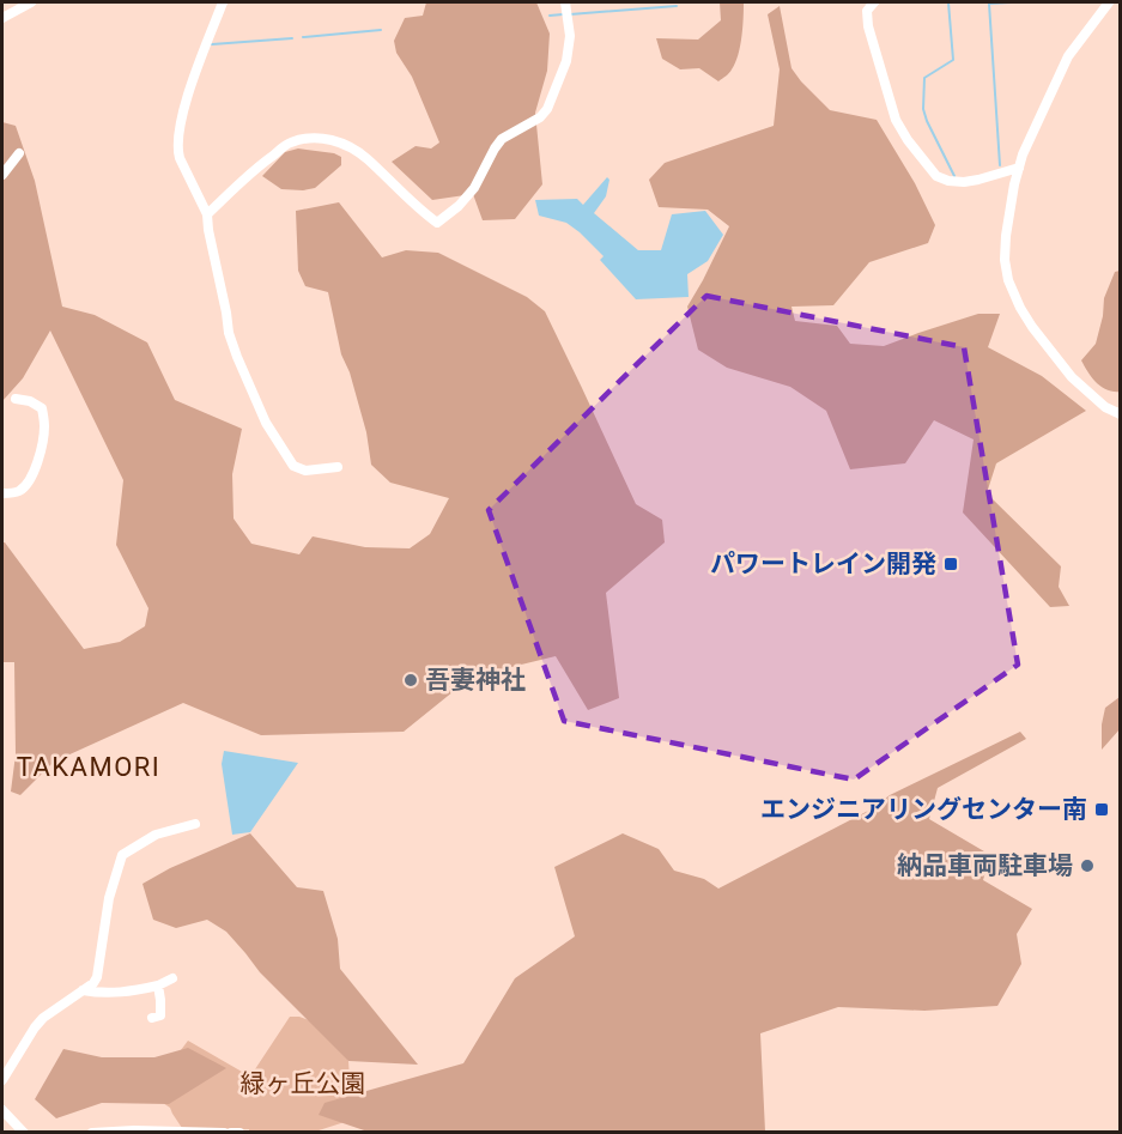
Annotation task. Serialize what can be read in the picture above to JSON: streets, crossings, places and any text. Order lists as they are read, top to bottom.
{
  "districts": ["TAKAMORI"],
  "parks": ["緑ヶ丘公園"],
  "places": {
    "transit": ["パワートレイン開発", "エンジニアリングセンター南"],
    "other": ["吾妻神社", "納品車両駐車場"]
  }
}
